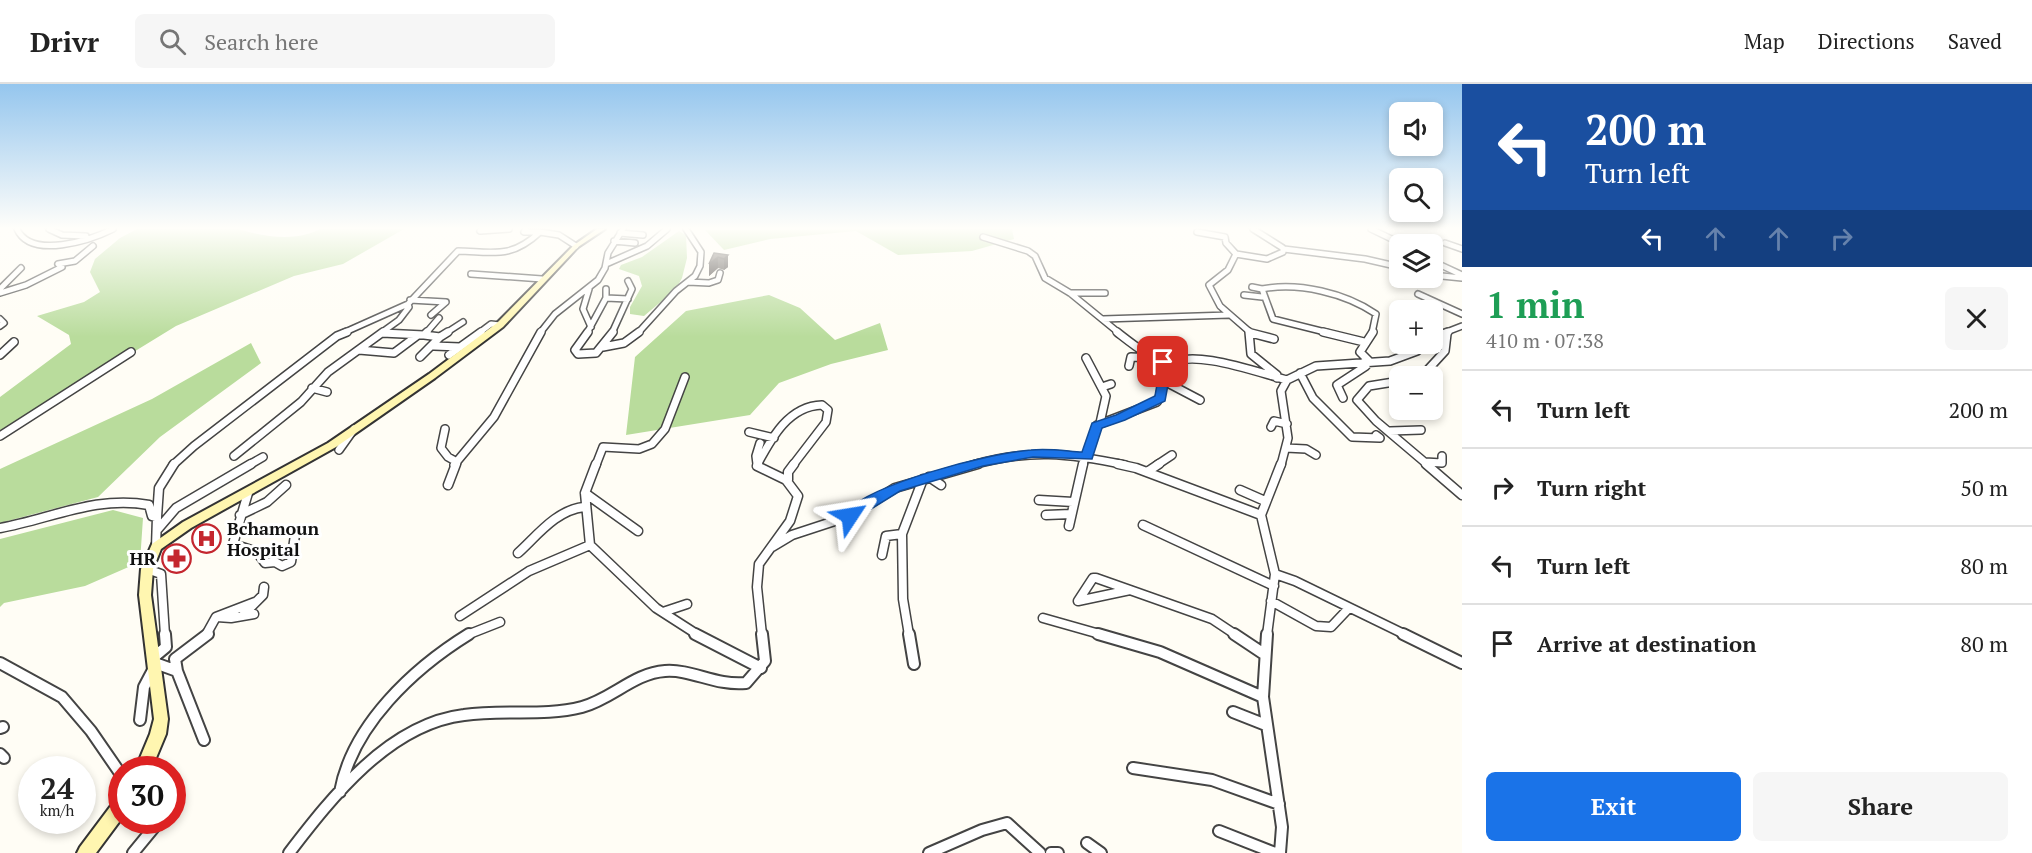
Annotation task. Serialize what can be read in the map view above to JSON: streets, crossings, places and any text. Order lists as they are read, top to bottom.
{
  "places": {
    "hospital": ["Bchamoun Hospital"],
    "pharmacy": ["HR"]
  },
  "page": {
    "header": "Drivr",
    "search": "Search here",
    "nav": ["Map", "Directions", "Saved"],
    "turn": ["200 m", "Turn left"],
    "map_buttons": ["+", "−"],
    "heading": ["1 min", "410 m · 07:38"],
    "list": [
      {
        "name": "Turn left",
        "value": "200 m"
      },
      {
        "name": "Turn right",
        "value": "50 m"
      },
      {
        "name": "Turn left",
        "value": "80 m"
      },
      {
        "name": "Arrive at destination",
        "value": "80 m"
      }
    ],
    "speed": "24 km/h",
    "limit": "30",
    "buttons": ["Exit", "Share"]
  }
}
